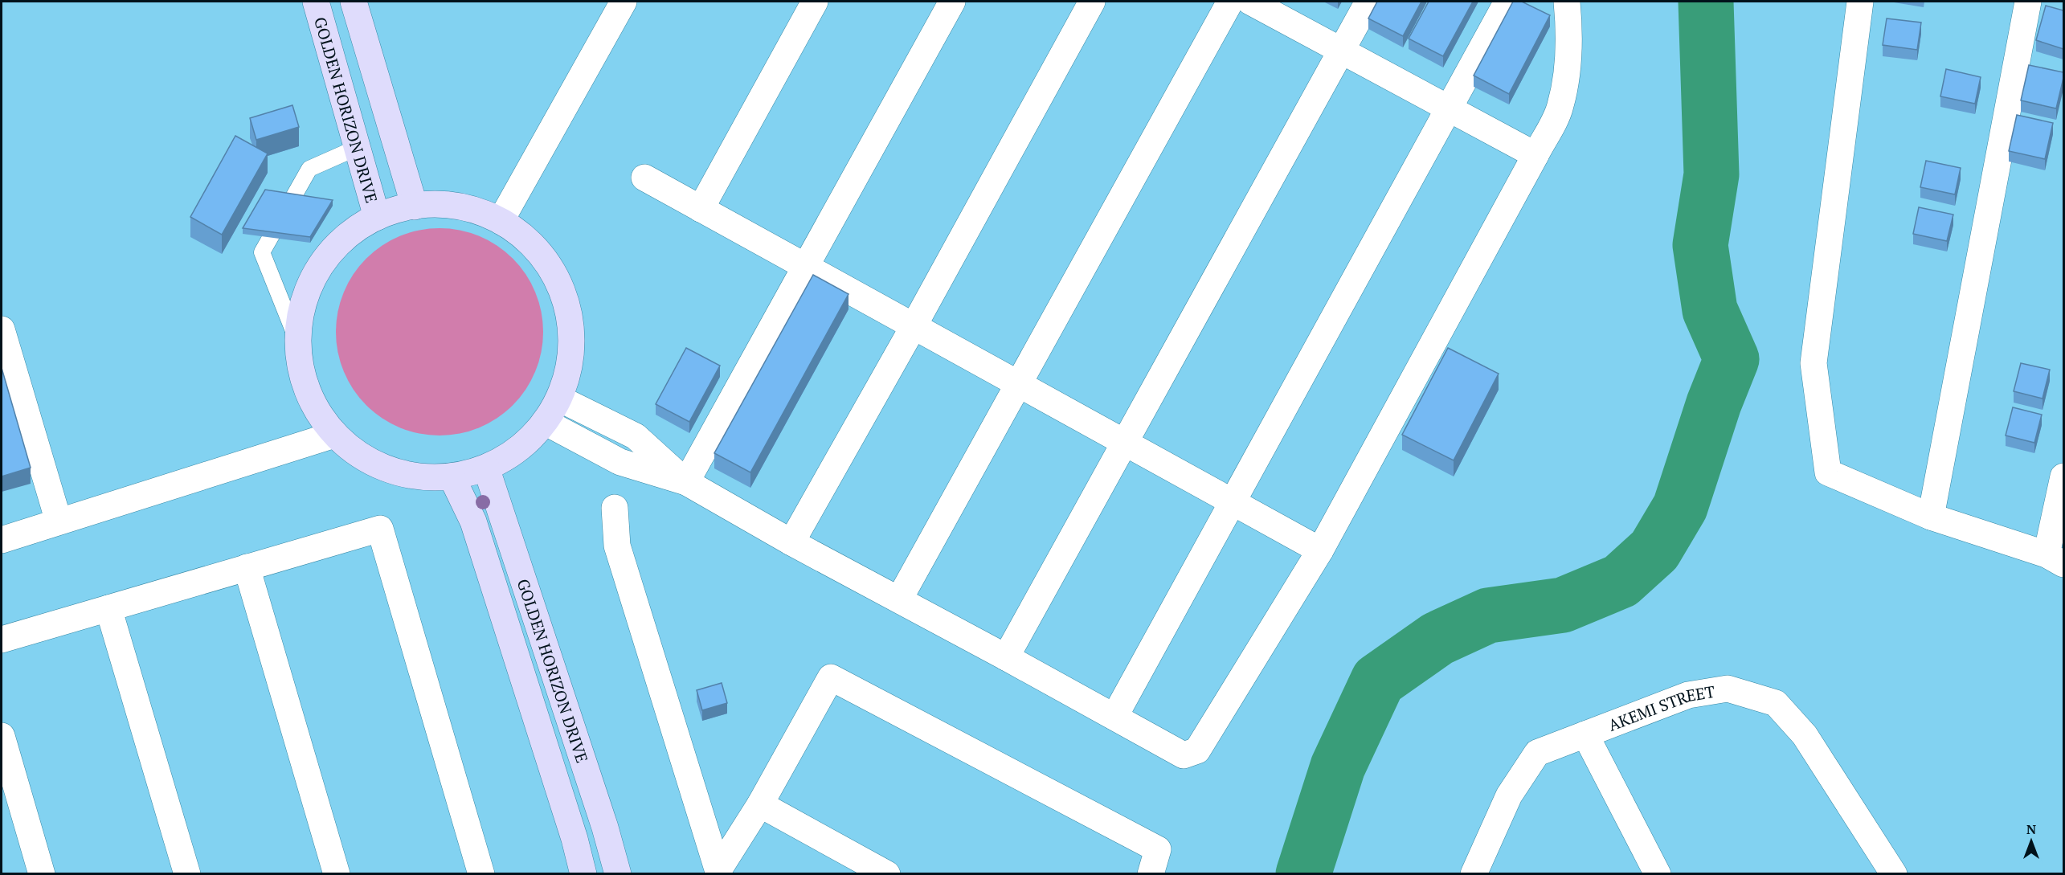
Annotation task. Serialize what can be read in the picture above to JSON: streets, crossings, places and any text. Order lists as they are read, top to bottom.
{
  "streets": {
    "street": ["GOLDEN HORIZON DRIVE", "AKEMI STREET"]
  },
  "north": "top"
}
